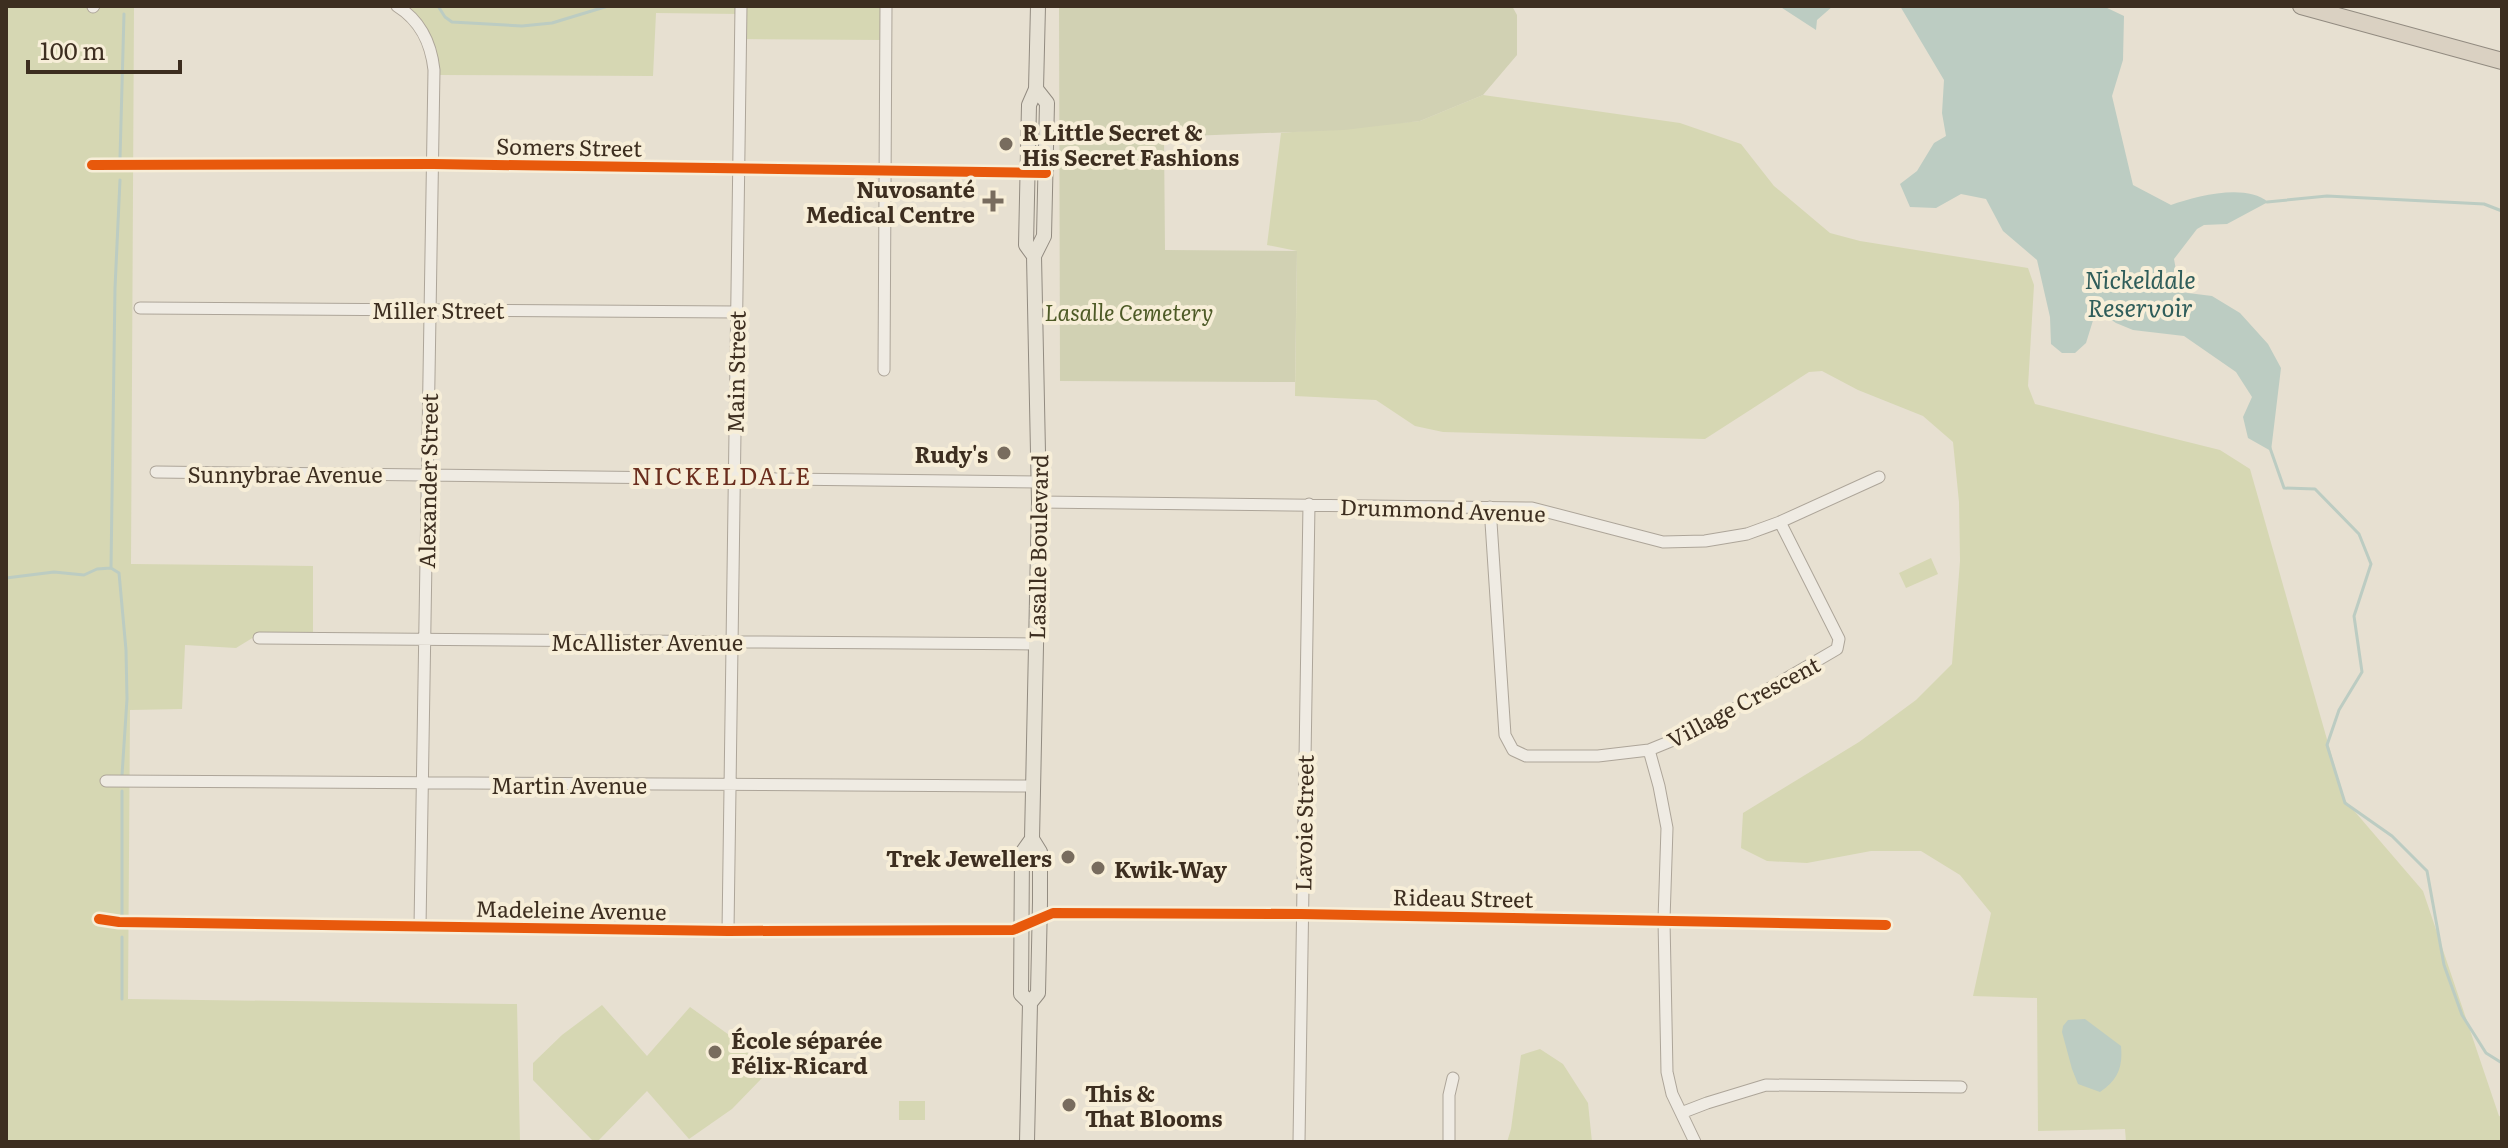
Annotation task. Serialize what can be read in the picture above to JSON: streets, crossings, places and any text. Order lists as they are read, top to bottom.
{
  "streets": {
    "main road": ["Lasalle Boulevard"],
    "street": [
      "Somers Street",
      "Miller Street",
      "Main Street",
      "Sunnybrae Avenue",
      "Alexander Street",
      "Drummond Avenue",
      "McAllister Avenue",
      "Village Crescent",
      "Martin Avenue",
      "Lavoie Street",
      "Rideau Street",
      "Madeleine Avenue"
    ]
  },
  "crossings": [
    ["Somers Street", "Main Street"],
    ["Somers Street", "Alexander Street"],
    ["Somers Street", "Lasalle Boulevard"],
    ["Miller Street", "Main Street"],
    ["Miller Street", "Alexander Street"],
    ["Main Street", "Sunnybrae Avenue"],
    ["Main Street", "McAllister Avenue"],
    ["Main Street", "Martin Avenue"],
    ["Main Street", "Madeleine Avenue"],
    ["Sunnybrae Avenue", "Alexander Street"],
    ["Sunnybrae Avenue", "Lasalle Boulevard"],
    ["Alexander Street", "McAllister Avenue"],
    ["Alexander Street", "Martin Avenue"],
    ["Alexander Street", "Madeleine Avenue"],
    ["Drummond Avenue", "Lasalle Boulevard"],
    ["Drummond Avenue", "Village Crescent"],
    ["Drummond Avenue", "Lavoie Street"],
    ["Lasalle Boulevard", "McAllister Avenue"],
    ["Lasalle Boulevard", "Martin Avenue"],
    ["Lasalle Boulevard", "Rideau Street"],
    ["Lasalle Boulevard", "Madeleine Avenue"],
    ["Lavoie Street", "Rideau Street"],
    ["Rideau Street", "Madeleine Avenue"]
  ],
  "districts": ["NICKELDALE"],
  "water": ["Nickeldale Reservoir"],
  "parks": ["Lasalle Cemetery"],
  "places": {
    "other": [
      "R Little Secret & His Secret Fashions",
      "Rudy's",
      "Trek Jewellers",
      "Kwik-Way",
      "École séparée Félix-Ricard",
      "This & That Blooms"
    ],
    "health": ["Nuvosanté Medical Centre"]
  },
  "scale_bar": "100 m"
}
